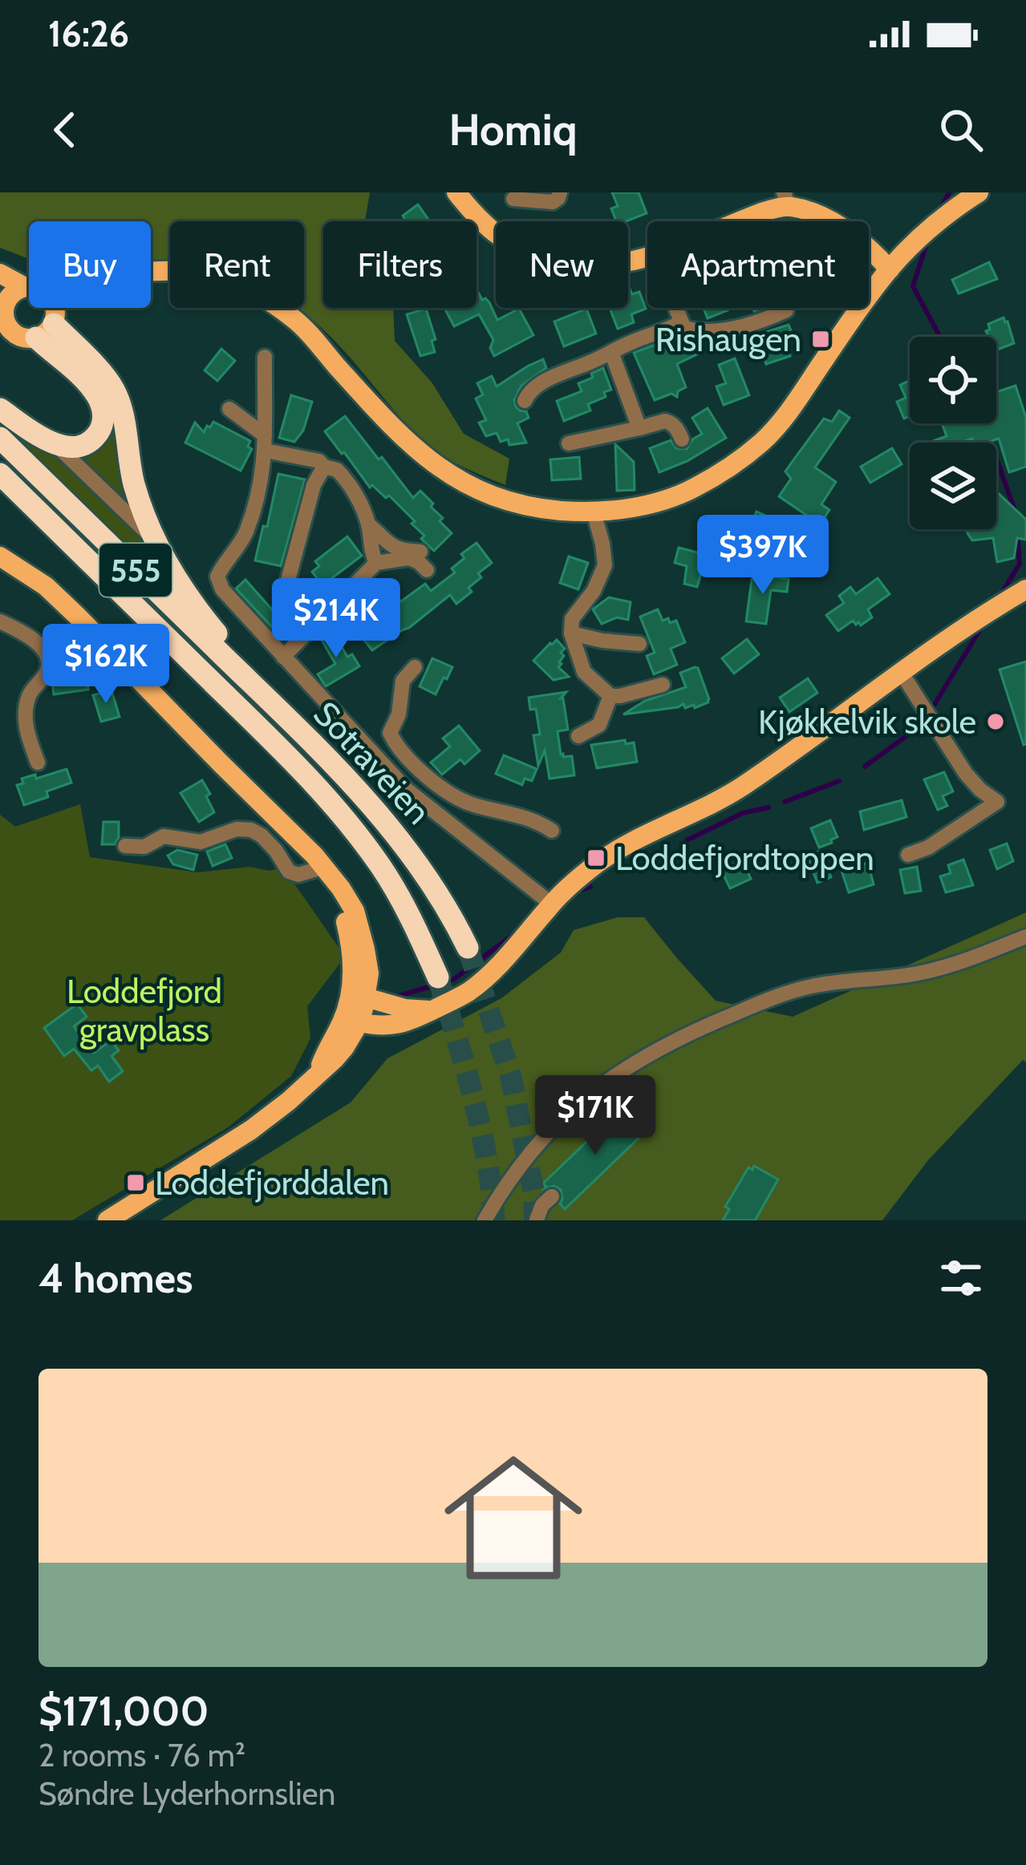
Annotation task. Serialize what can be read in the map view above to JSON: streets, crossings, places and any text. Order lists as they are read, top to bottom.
{
  "streets": {
    "highway": ["555", "Sotraveien"]
  },
  "crossings": [
    ["555", "Sotraveien"]
  ],
  "parks": ["Loddefjord gravplass"],
  "places": {
    "transit": ["Rishaugen", "Loddefjordtoppen", "Loddefjorddalen"],
    "other": ["Kjøkkelvik skole"]
  },
  "page": {
    "status": "16:26",
    "header": "Homiq",
    "chip": [
      "Buy",
      "Rent",
      "Filters",
      "New",
      "Apartment"
    ],
    "price": [
      "$397K",
      "$214K",
      "$162K",
      "$171K"
    ],
    "heading": "4 homes",
    "list": [
      {
        "name": "$171,000",
        "note": "2 rooms · 76 m² · Søndre Lyderhornslien"
      }
    ]
  }
}
